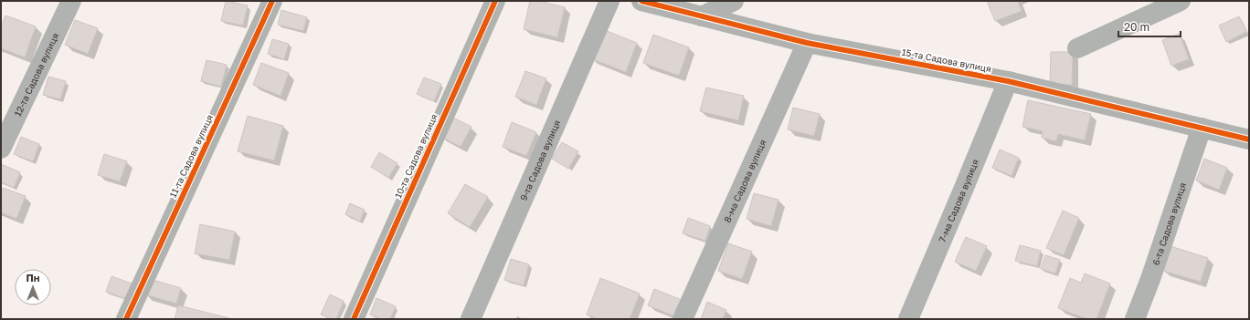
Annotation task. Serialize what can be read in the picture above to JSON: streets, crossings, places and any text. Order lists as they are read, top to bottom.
{
  "streets": {
    "street": [
      "15-та Садова вулиця",
      "12-та Садова вулиця",
      "11-та Садова вулиця",
      "10-та Садова вулиця",
      "9-та Садова вулиця",
      "8-ма Садова вулиця",
      "7-ма Садова вулиця",
      "6-та Садова вулиця"
    ]
  },
  "crossings": [
    ["15-та Садова вулиця", "8-ма Садова вулиця"],
    ["15-та Садова вулиця", "7-ма Садова вулиця"],
    ["15-та Садова вулиця", "6-та Садова вулиця"]
  ],
  "scale_bar": "20 m",
  "north": "top"
}
